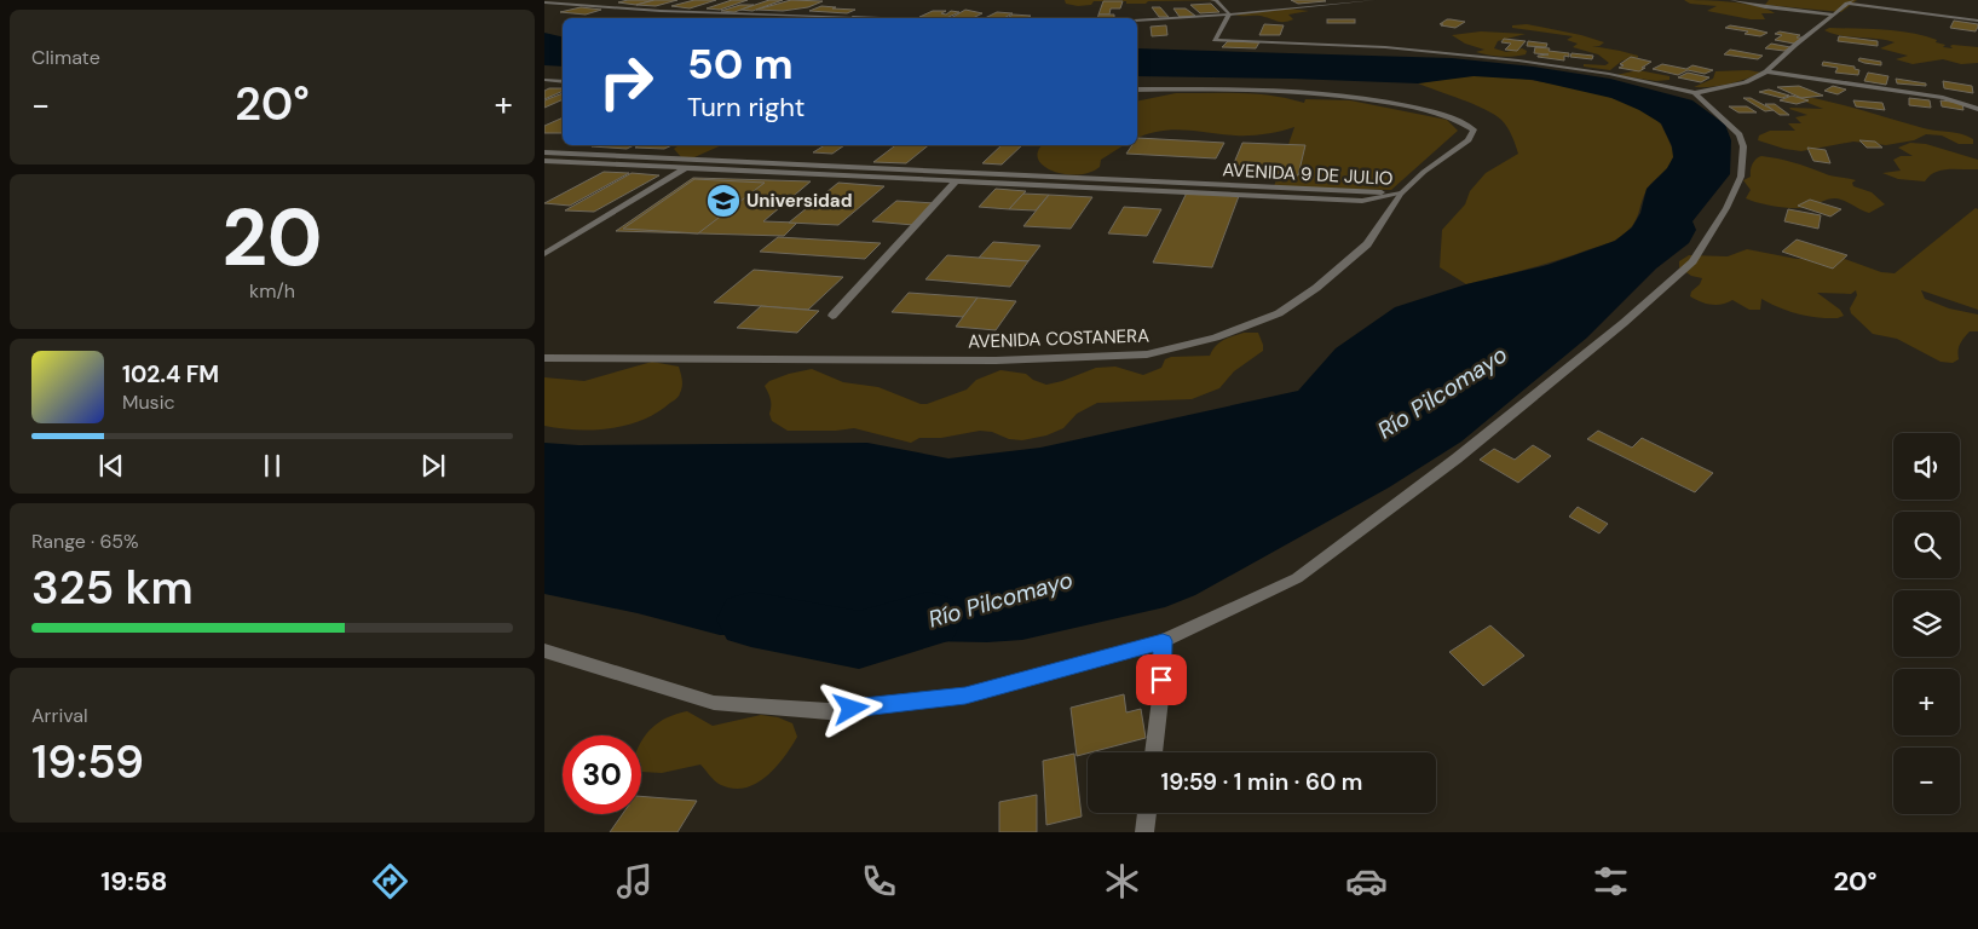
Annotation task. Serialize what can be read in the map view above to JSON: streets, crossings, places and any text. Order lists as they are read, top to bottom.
{
  "streets": {
    "street": ["AVENIDA 9 DE JULIO", "AVENIDA COSTANERA"]
  },
  "crossings": [
    ["AVENIDA 9 DE JULIO", "AVENIDA COSTANERA"]
  ],
  "water": ["Río Pilcomayo"],
  "places": {
    "school or university": ["Universidad"]
  },
  "page": {
    "tile": [
      "Climate",
      ["20", "km/h"],
      ["Range · 65%", "325 km"],
      ["Arrival", "19:59"]
    ],
    "turn": ["50 m", "Turn right"],
    "heat": ["−", "20°", "+"],
    "song": ["102.4 FM", "Music"],
    "map_buttons": ["+", "−"],
    "limit": "30",
    "trip": "19:59 · 1 min · 60 m",
    "tabs": ["19:58", "20°"]
  }
}
